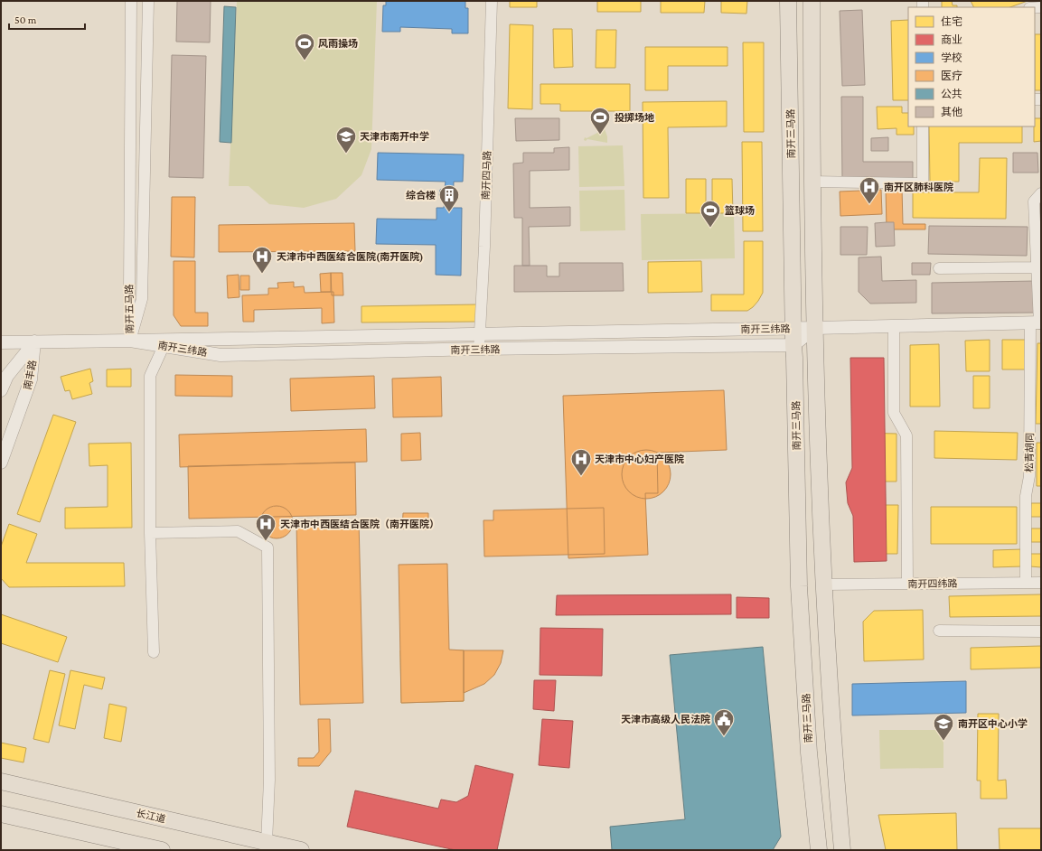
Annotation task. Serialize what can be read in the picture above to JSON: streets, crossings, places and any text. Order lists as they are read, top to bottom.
{
  "streets": {
    "main road": ["南开三马路", "长江道"],
    "street": [
      "南开四马路",
      "南开五马路",
      "南开三纬路",
      "南丰路",
      "松青胡同",
      "南开四纬路"
    ]
  },
  "crossings": [
    ["南开三马路", "南开三纬路"],
    ["南开三马路", "南开四纬路"],
    ["南开四马路", "南开三纬路"],
    ["南开五马路", "南开三纬路"],
    ["南开三纬路", "南丰路"],
    ["南开三纬路", "松青胡同"],
    ["松青胡同", "南开四纬路"]
  ],
  "places": {
    "sports": ["风雨操场", "投掷场地", "篮球场"],
    "school or university": ["天津市南开中学", "南开区中心小学"],
    "hospital": [
      "南开区肺科医院",
      "天津市中西医结合医院(南开医院)",
      "天津市中心妇产医院",
      "天津市中西医结合医院（南开医院）"
    ],
    "building": ["综合楼"],
    "public building": ["天津市高级人民法院"]
  },
  "legend": [
    "住宅",
    "商业",
    "学校",
    "医疗",
    "公共",
    "其他"
  ],
  "scale_bar": "50 m"
}
